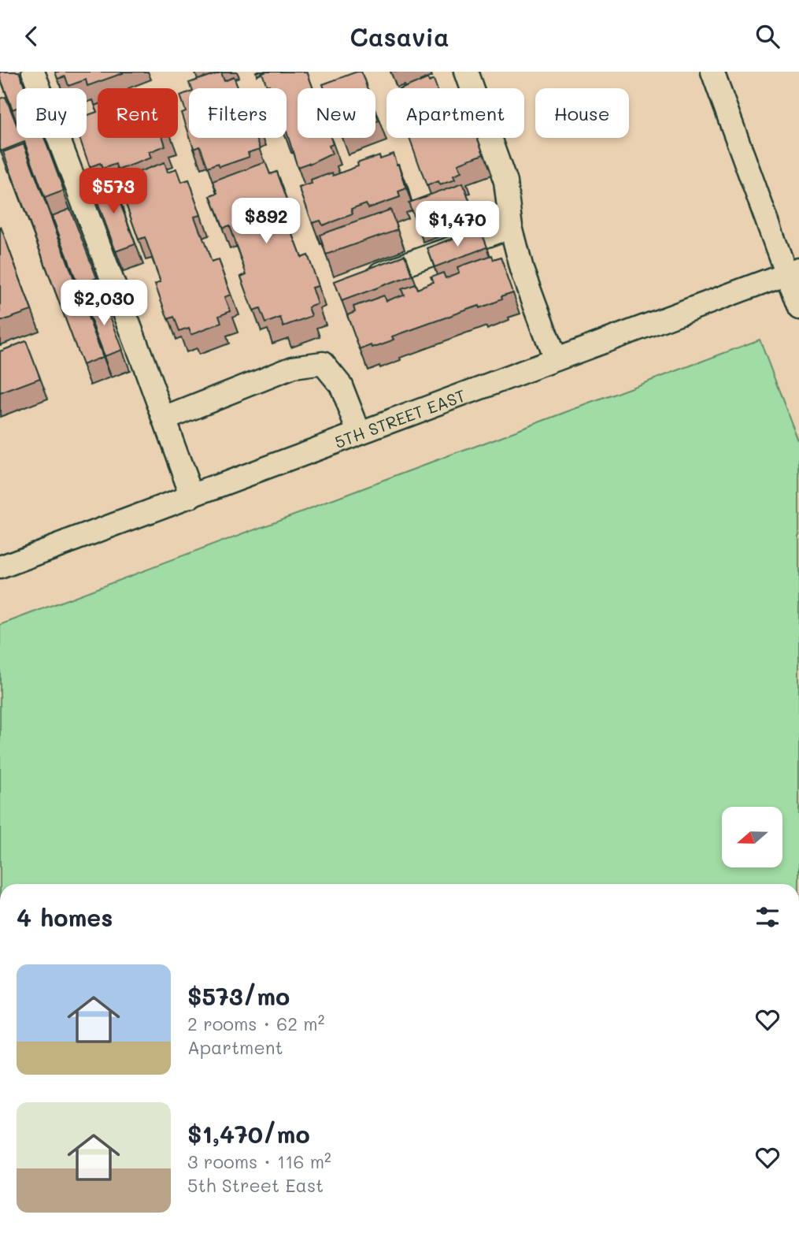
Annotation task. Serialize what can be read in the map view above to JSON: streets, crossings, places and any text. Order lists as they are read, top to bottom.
{
  "streets": {
    "street": ["5TH STREET EAST"]
  },
  "north": "left",
  "page": {
    "header": "Casavia",
    "chip": [
      "Buy",
      "Rent",
      "Filters",
      "New",
      "Apartment",
      "House"
    ],
    "price": [
      "$573",
      "$892",
      "$1,470",
      "$2,030"
    ],
    "heading": "4 homes",
    "list": [
      {
        "name": "$573/mo",
        "note": "2 rooms · 62 m² · Apartment"
      },
      {
        "name": "$1,470/mo",
        "note": "3 rooms · 116 m² · 5th Street East"
      }
    ]
  }
}
